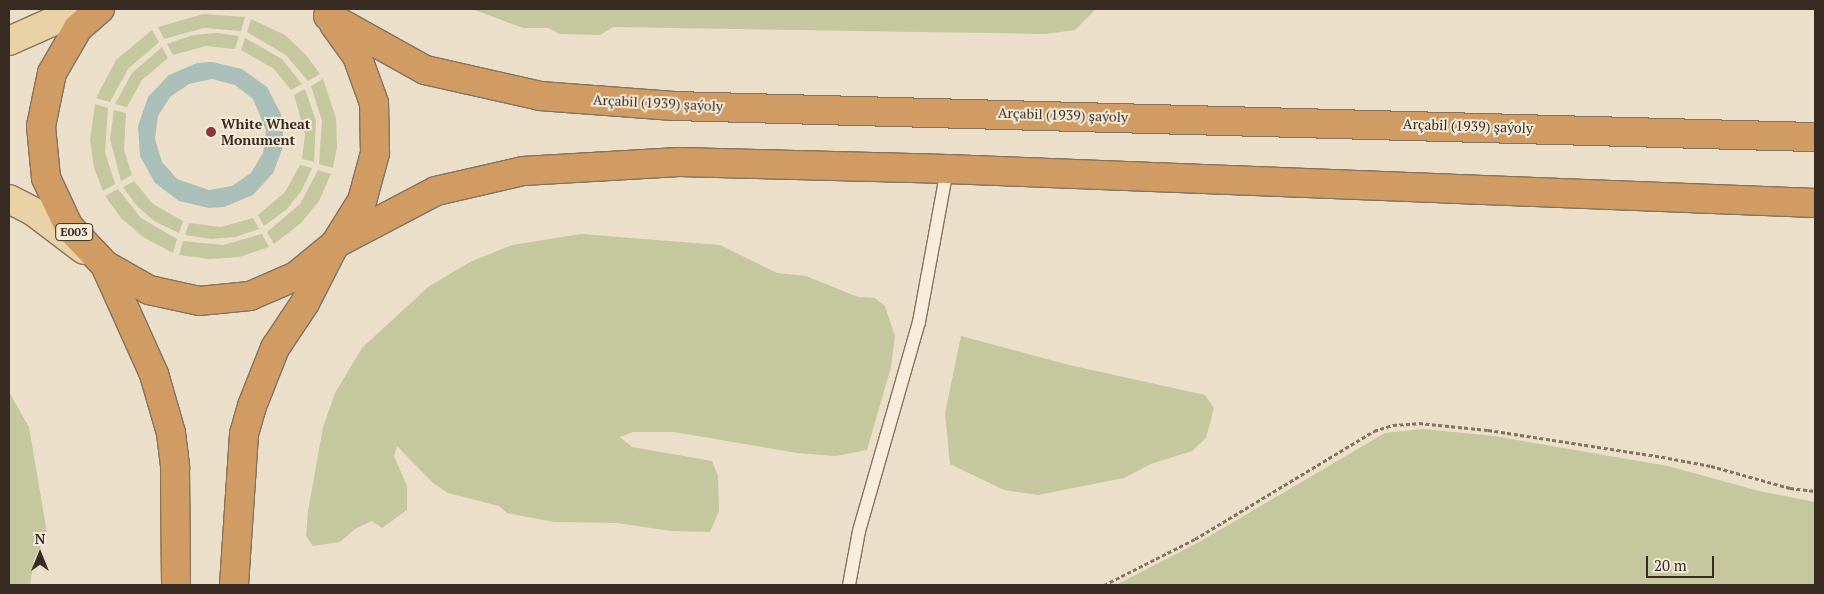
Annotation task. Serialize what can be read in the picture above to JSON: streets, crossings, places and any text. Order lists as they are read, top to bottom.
{
  "streets": {
    "highway": ["Arçabil (1939) şaýoly", "E003"]
  },
  "crossings": [
    ["Arçabil (1939) şaýoly", "E003"]
  ],
  "places": ["White Wheat Monument"],
  "scale_bar": "20 m",
  "north": "top"
}
